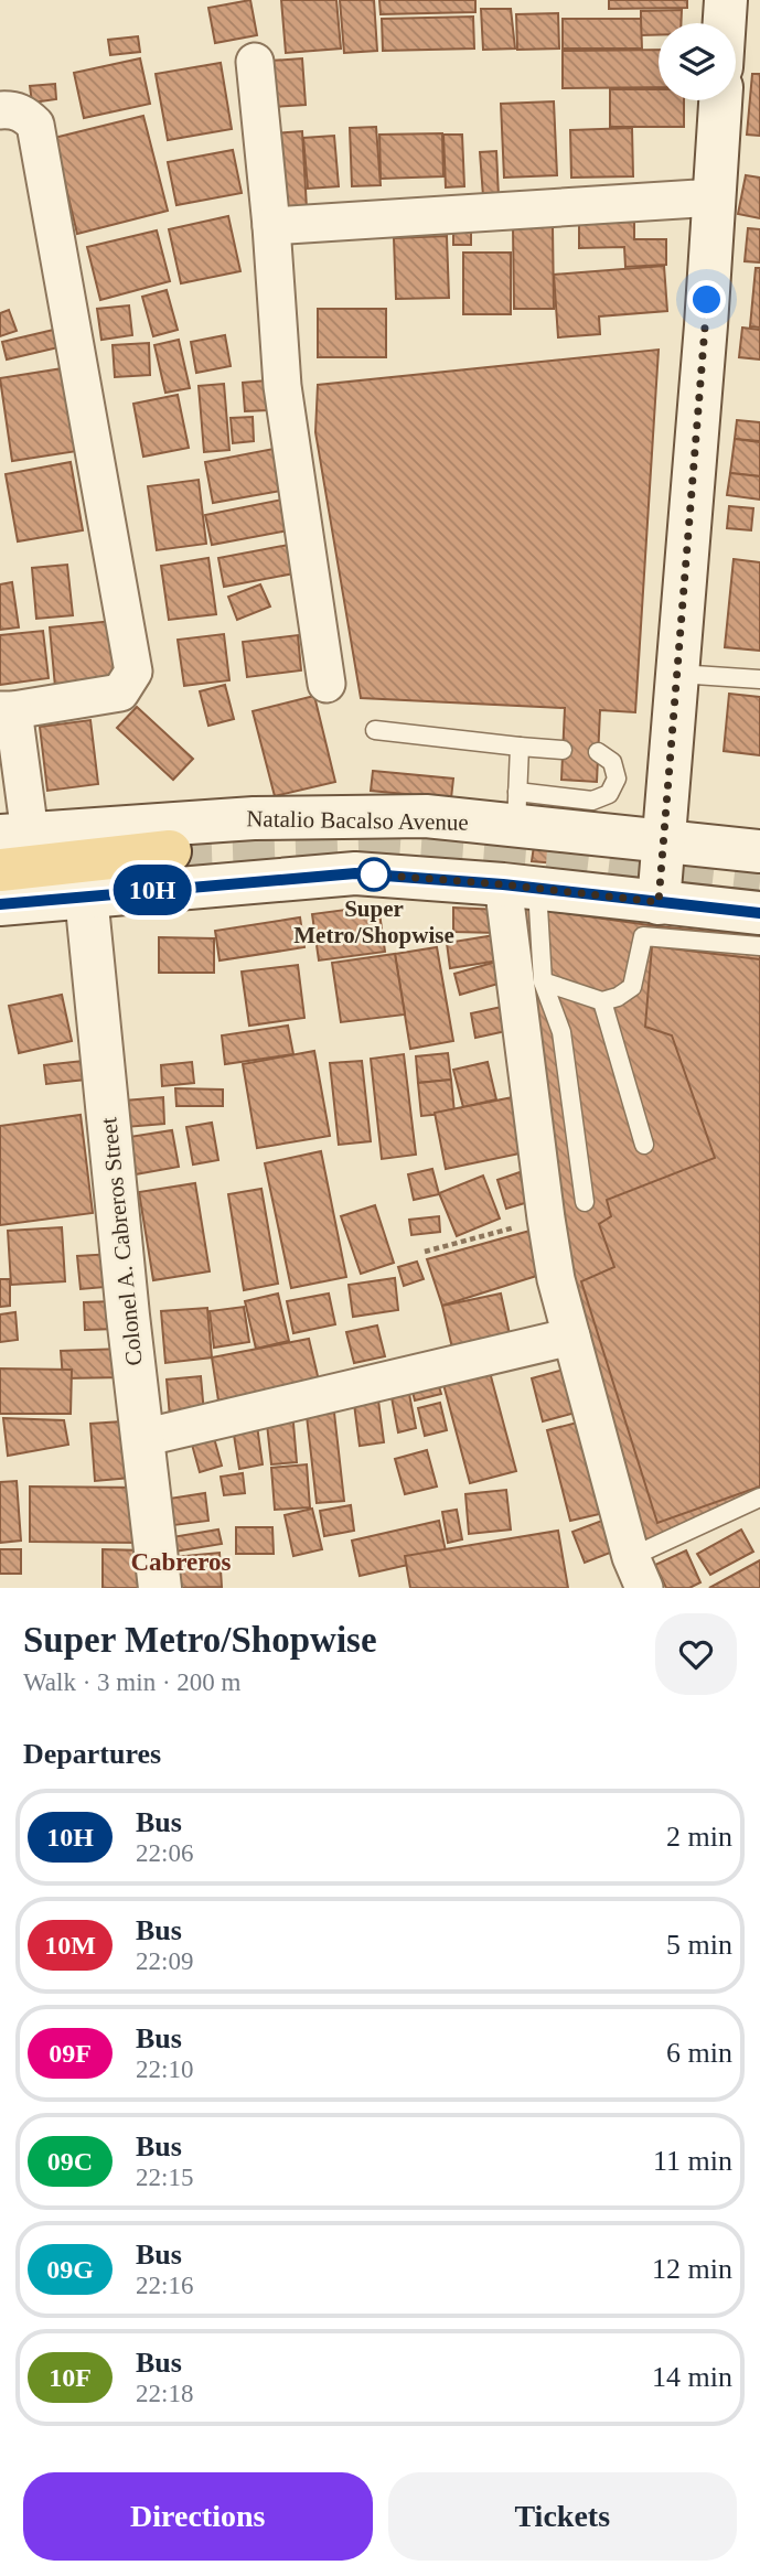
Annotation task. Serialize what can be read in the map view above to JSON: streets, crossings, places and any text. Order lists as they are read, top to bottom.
{
  "streets": {
    "main road": ["Natalio Bacalso Avenue", "Colonel A. Cabreros Street"]
  },
  "districts": ["Cabreros"],
  "places": ["Super Metro/Shopwise"],
  "lines": ["bus line 10H"],
  "page": {
    "on_map": "10H",
    "heading": [
      ["Super Metro/Shopwise", "Walk · 3 min · 200 m"],
      "Departures"
    ],
    "list": [
      {
        "mark": "10H",
        "name": "Bus",
        "note": "22:06",
        "value": "2 min"
      },
      {
        "mark": "10M",
        "name": "Bus",
        "note": "22:09",
        "value": "5 min"
      },
      {
        "mark": "09F",
        "name": "Bus",
        "note": "22:10",
        "value": "6 min"
      },
      {
        "mark": "09C",
        "name": "Bus",
        "note": "22:15",
        "value": "11 min"
      },
      {
        "mark": "09G",
        "name": "Bus",
        "note": "22:16",
        "value": "12 min"
      },
      {
        "mark": "10F",
        "name": "Bus",
        "note": "22:18",
        "value": "14 min"
      }
    ],
    "buttons": ["Directions", "Tickets"]
  }
}
